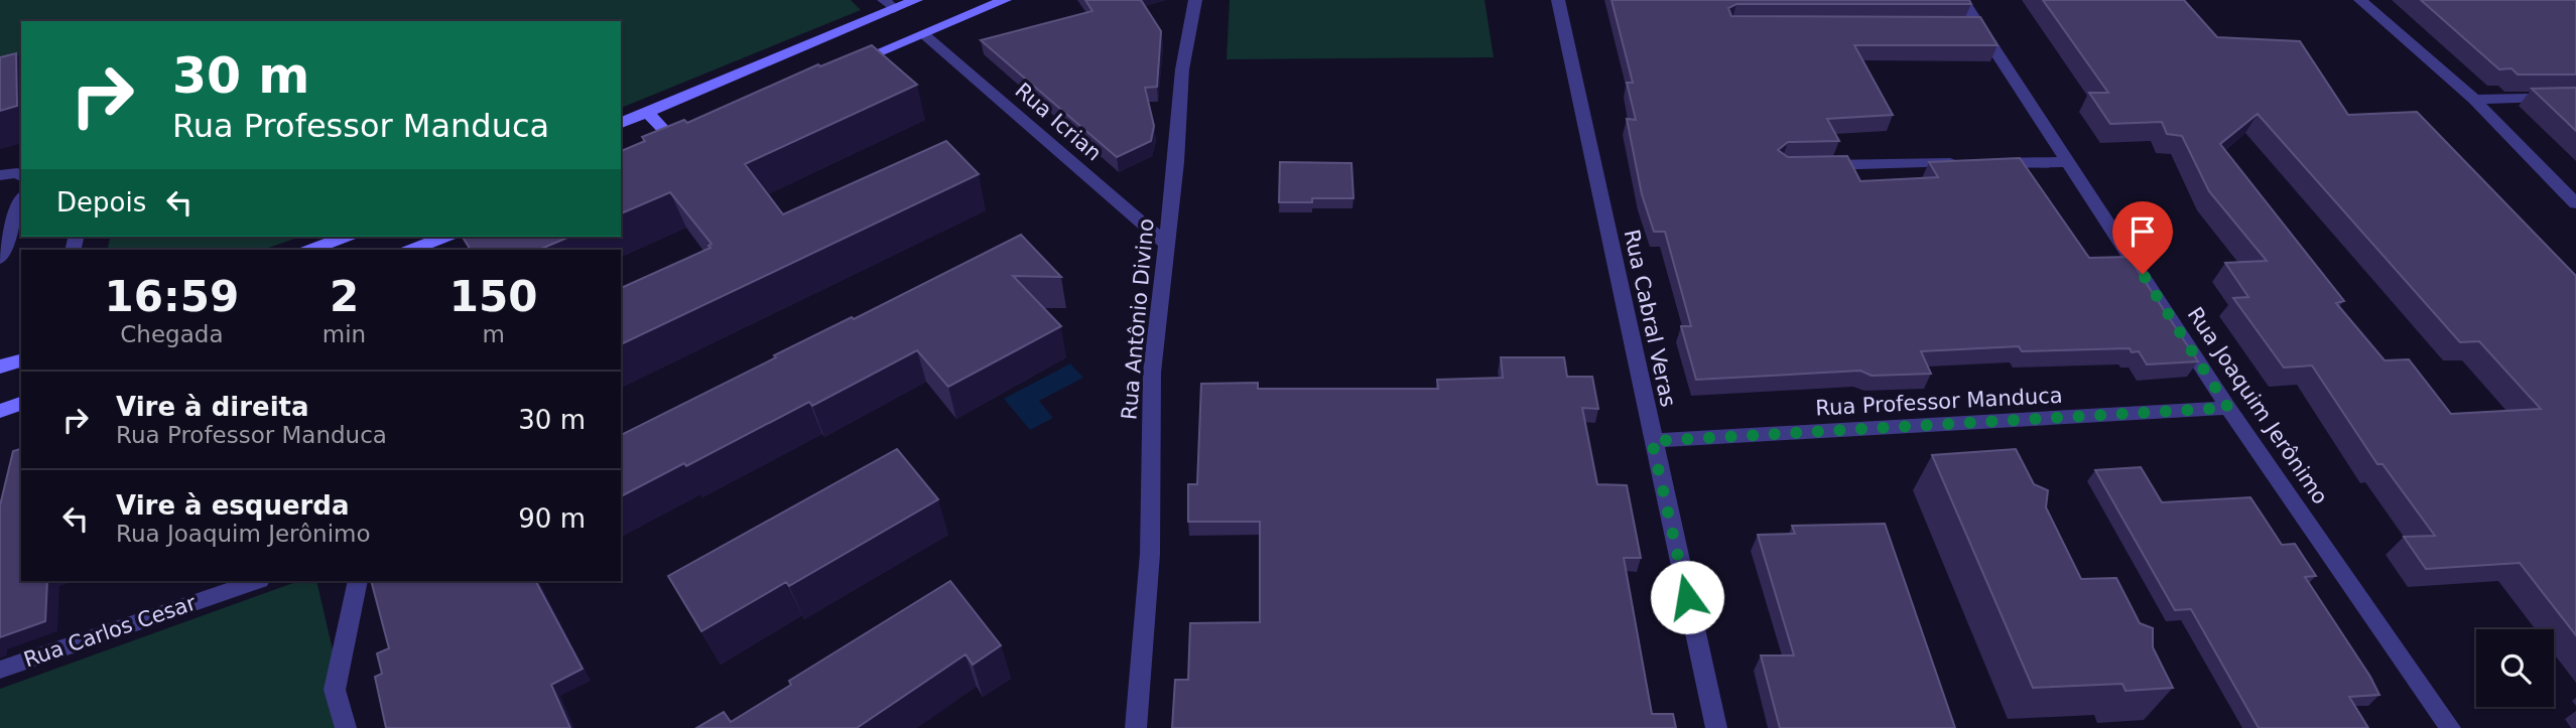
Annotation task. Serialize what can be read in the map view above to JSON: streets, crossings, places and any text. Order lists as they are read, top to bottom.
{
  "streets": {
    "street": [
      "Rua Icrian",
      "Rua Cabral Veras",
      "Rua Antônio Divino",
      "Rua Professor Manduca",
      "Rua Joaquim Jerônimo",
      "Rua Carlos Cesar"
    ]
  },
  "crossings": [
    ["Rua Icrian", "Rua Antônio Divino"],
    ["Rua Cabral Veras", "Rua Professor Manduca"],
    ["Rua Professor Manduca", "Rua Joaquim Jerônimo"]
  ],
  "page": {
    "turn": ["30 m", "Rua Professor Manduca"],
    "then": "Depois",
    "eta": [
      "16:59",
      "Chegada",
      "2",
      "min",
      "150",
      "m"
    ],
    "list": [
      {
        "name": "Vire à direita",
        "note": "Rua Professor Manduca",
        "value": "30 m"
      },
      {
        "name": "Vire à esquerda",
        "note": "Rua Joaquim Jerônimo",
        "value": "90 m"
      }
    ]
  }
}
